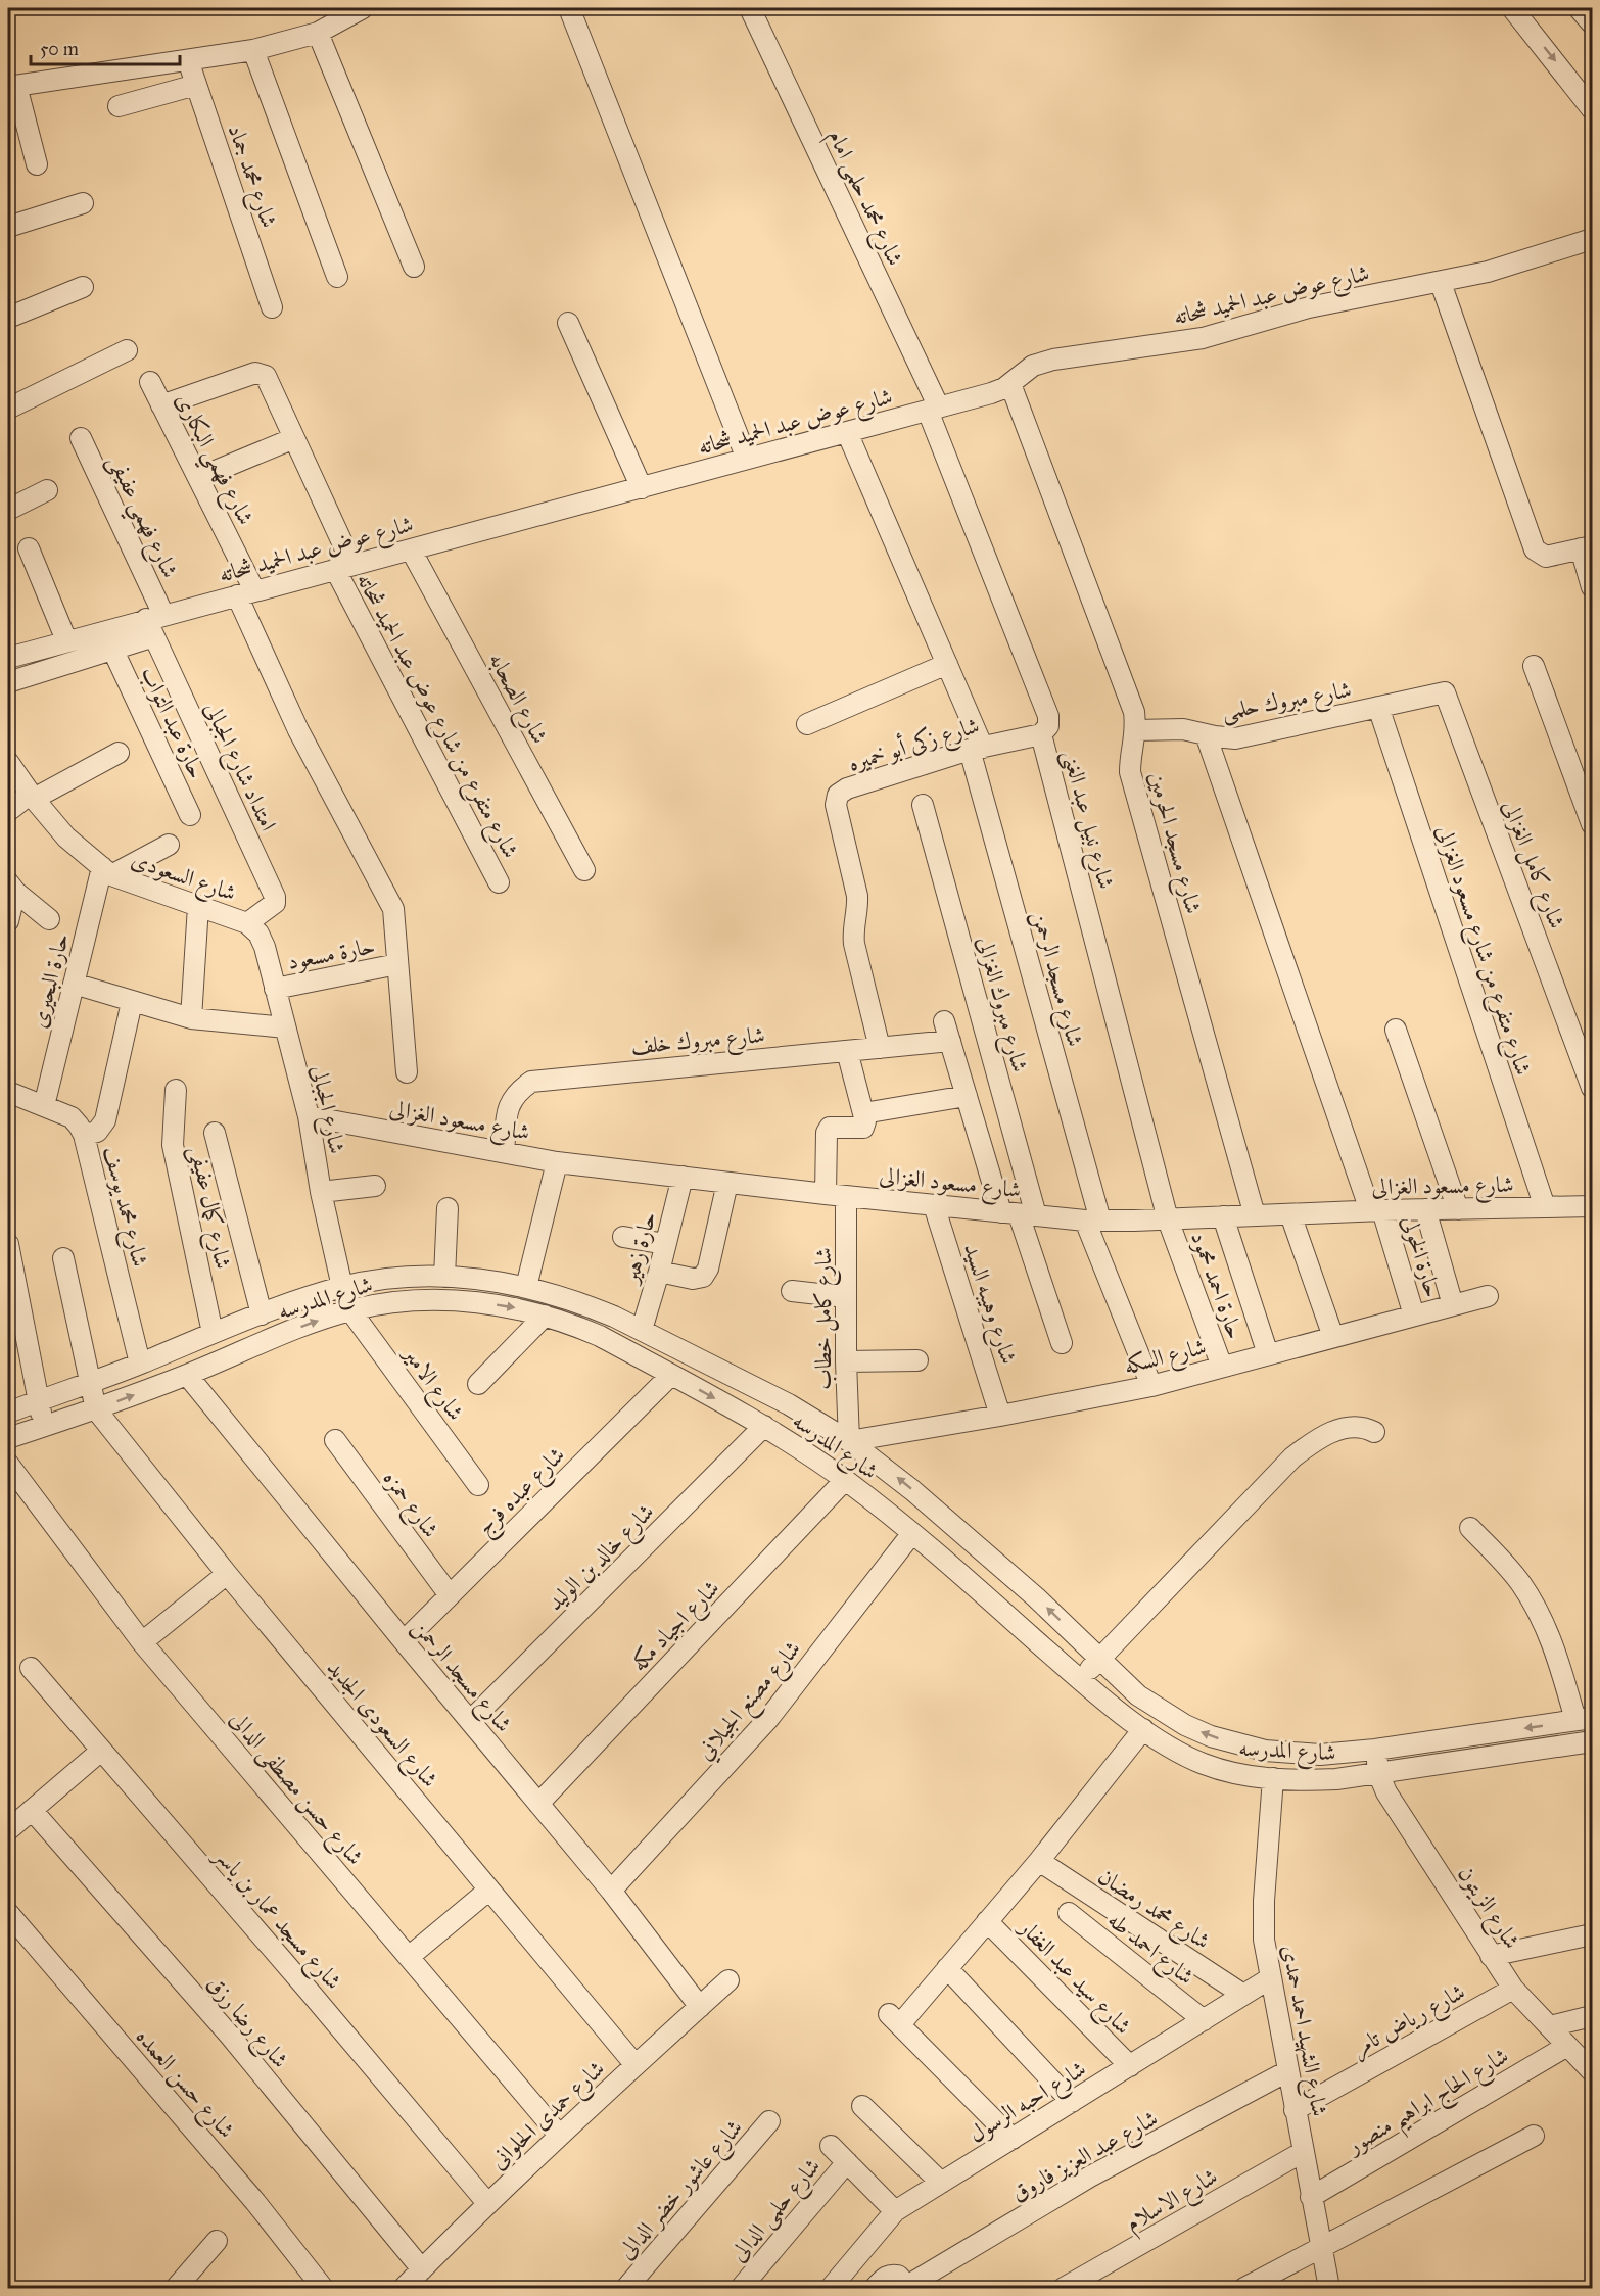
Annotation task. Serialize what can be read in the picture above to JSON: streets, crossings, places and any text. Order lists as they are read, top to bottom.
{
  "streets": {
    "street": [
      "شارع محمد جماد",
      "شارع محمد حلمى امام",
      "شارع عوض عبد الحميد شحاته",
      "شارع فهمي البكارى",
      "شارع فهمي عفيفى",
      "شارع الصحابه",
      "شارع مبروك حلمى",
      "شارع متفرع من شارع عوض عبد الحميد شحاته",
      "حارة عبد التواب",
      "شارع زكى أبو خميره",
      "امتداد شارع الجبالى",
      "شارع نبيل عبد الغنى",
      "شارع مسجد الحرمين",
      "شارع كامل الغزالى",
      "شارع السعودى",
      "شارع متفرع من شارع مسعود الغزالى",
      "حارة مسعود",
      "شارع مسجد الرحمن",
      "حارة البحيرى",
      "شارع مبروك الغزالى",
      "شارع مبروك خلف",
      "شارع الجبالى",
      "شارع مسعود الغزالى",
      "شارع محمد يوسف",
      "شارع كمال عفيفى",
      "حارة زهير",
      "حارة الخولى",
      "حارة احمد محمود",
      "شارع المدرسه",
      "شارع وهيبه السيد",
      "شارع كامل خطاب",
      "شارع السكه",
      "شارع الامير",
      "شارع عبده فرج",
      "شارع حمزه",
      "شارع خالد بن الوليد",
      "شارع اجياد مكه",
      "شارع مصنع الجيلاني",
      "شارع السعودى الجديد",
      "شارع حسن مصطفى الدالى",
      "شارع الزيتون",
      "شارع محمد رمضان",
      "شارع مسجد عمار بن ياسر",
      "شارع احمد طه",
      "شارع سيد عبد الغفار",
      "شارع رياض تامر",
      "شارع رضا رزق",
      "شارع الشهيد احمد حمدى",
      "شارع حسن العمده",
      "شارع الحاج ابراهيم منصور",
      "شارع احبه الرسول",
      "شارع حمدى الحلوانى",
      "شارع عبد العزيز فاروق",
      "شارع عاشور خضر الدالى",
      "شارع الاسلام",
      "شارع حلمى الدالى"
    ]
  },
  "crossings": [
    ["شارع محمد حلمى امام", "شارع عوض عبد الحميد شحاته"],
    ["شارع محمد حلمى امام", "شارع نبيل عبد الغنى"],
    ["شارع عوض عبد الحميد شحاته", "شارع فهمي البكارى"],
    ["شارع عوض عبد الحميد شحاته", "شارع فهمي عفيفى"],
    ["شارع عوض عبد الحميد شحاته", "شارع الصحابه"],
    ["شارع عوض عبد الحميد شحاته", "شارع متفرع من شارع عوض عبد الحميد شحاته"],
    ["شارع عوض عبد الحميد شحاته", "امتداد شارع الجبالى"],
    ["شارع عوض عبد الحميد شحاته", "شارع نبيل عبد الغنى"],
    ["شارع عوض عبد الحميد شحاته", "شارع مسجد الحرمين"],
    ["شارع عوض عبد الحميد شحاته", "شارع مسجد الرحمن"],
    ["شارع فهمي البكارى", "شارع متفرع من شارع عوض عبد الحميد شحاته"],
    ["شارع فهمي البكارى", "حارة مسعود"],
    ["شارع فهمي عفيفى", "امتداد شارع الجبالى"],
    ["شارع مبروك حلمى", "شارع مسجد الحرمين"],
    ["شارع مبروك حلمى", "شارع كامل الغزالى"],
    ["شارع مبروك حلمى", "شارع متفرع من شارع مسعود الغزالى"],
    ["شارع مبروك حلمى", "حارة الخولى"],
    ["شارع زكى أبو خميره", "شارع نبيل عبد الغنى"],
    ["شارع زكى أبو خميره", "شارع مسجد الرحمن"],
    ["شارع زكى أبو خميره", "شارع مبروك خلف"],
    ["امتداد شارع الجبالى", "شارع السعودى"],
    ["امتداد شارع الجبالى", "شارع الجبالى"],
    ["شارع نبيل عبد الغنى", "شارع مسعود الغزالى"],
    ["شارع نبيل عبد الغنى", "حارة احمد محمود"],
    ["شارع مسجد الحرمين", "شارع مسعود الغزالى"],
    ["شارع السعودى", "حارة البحيرى"],
    ["شارع السعودى", "شارع الجبالى"],
    ["شارع متفرع من شارع مسعود الغزالى", "شارع مسعود الغزالى"],
    ["حارة مسعود", "شارع الجبالى"],
    ["شارع مسجد الرحمن", "شارع مسعود الغزالى"],
    ["شارع مسجد الرحمن", "شارع المدرسه"],
    ["شارع مسجد الرحمن", "شارع السكه"],
    ["شارع مسجد الرحمن", "شارع عبده فرج"],
    ["شارع مسجد الرحمن", "شارع خالد بن الوليد"],
    ["شارع مسجد الرحمن", "شارع اجياد مكه"],
    ["شارع مسجد الرحمن", "شارع مصنع الجيلاني"],
    ["شارع مسجد الرحمن", "شارع حمدى الحلوانى"],
    ["شارع مبروك الغزالى", "شارع مسعود الغزالى"],
    ["شارع مبروك خلف", "شارع مسعود الغزالى"],
    ["شارع الجبالى", "شارع مسعود الغزالى"],
    ["شارع الجبالى", "شارع المدرسه"],
    ["شارع الجبالى", "شارع الامير"],
    ["شارع مسعود الغزالى", "حارة زهير"],
    ["شارع مسعود الغزالى", "حارة الخولى"],
    ["شارع مسعود الغزالى", "حارة احمد محمود"],
    ["شارع مسعود الغزالى", "شارع وهيبه السيد"],
    ["شارع مسعود الغزالى", "شارع كامل خطاب"],
    ["شارع محمد يوسف", "شارع المدرسه"],
    ["شارع كمال عفيفى", "شارع المدرسه"],
    ["حارة زهير", "شارع المدرسه"],
    ["حارة الخولى", "شارع السكه"],
    ["حارة احمد محمود", "شارع السكه"],
    ["شارع المدرسه", "شارع كامل خطاب"],
    ["شارع المدرسه", "شارع السكه"],
    ["شارع المدرسه", "شارع الامير"],
    ["شارع المدرسه", "شارع عبده فرج"],
    ["شارع المدرسه", "شارع خالد بن الوليد"],
    ["شارع المدرسه", "شارع اجياد مكه"],
    ["شارع المدرسه", "شارع مصنع الجيلاني"],
    ["شارع المدرسه", "شارع السعودى الجديد"],
    ["شارع المدرسه", "شارع الزيتون"],
    ["شارع المدرسه", "شارع الشهيد احمد حمدى"],
    ["شارع وهيبه السيد", "شارع السكه"],
    ["شارع كامل خطاب", "شارع السكه"],
    ["شارع عبده فرج", "شارع حمزه"],
    ["شارع السعودى الجديد", "شارع حمدى الحلوانى"],
    ["شارع حسن مصطفى الدالى", "شارع حمدى الحلوانى"],
    ["شارع الزيتون", "شارع رياض تامر"],
    ["شارع الزيتون", "شارع الحاج ابراهيم منصور"],
    ["شارع محمد رمضان", "شارع احبه الرسول"],
    ["شارع مسجد عمار بن ياسر", "شارع حمدى الحلوانى"],
    ["شارع احمد طه", "شارع احبه الرسول"],
    ["شارع سيد عبد الغفار", "شارع احبه الرسول"],
    ["شارع رياض تامر", "شارع الشهيد احمد حمدى"],
    ["شارع رضا رزق", "شارع حمدى الحلوانى"],
    ["شارع الشهيد احمد حمدى", "شارع الحاج ابراهيم منصور"],
    ["شارع الشهيد احمد حمدى", "شارع احبه الرسول"],
    ["شارع الشهيد احمد حمدى", "شارع عبد العزيز فاروق"],
    ["شارع الشهيد احمد حمدى", "شارع الاسلام"]
  ],
  "scale_bar": "50 m"
}
